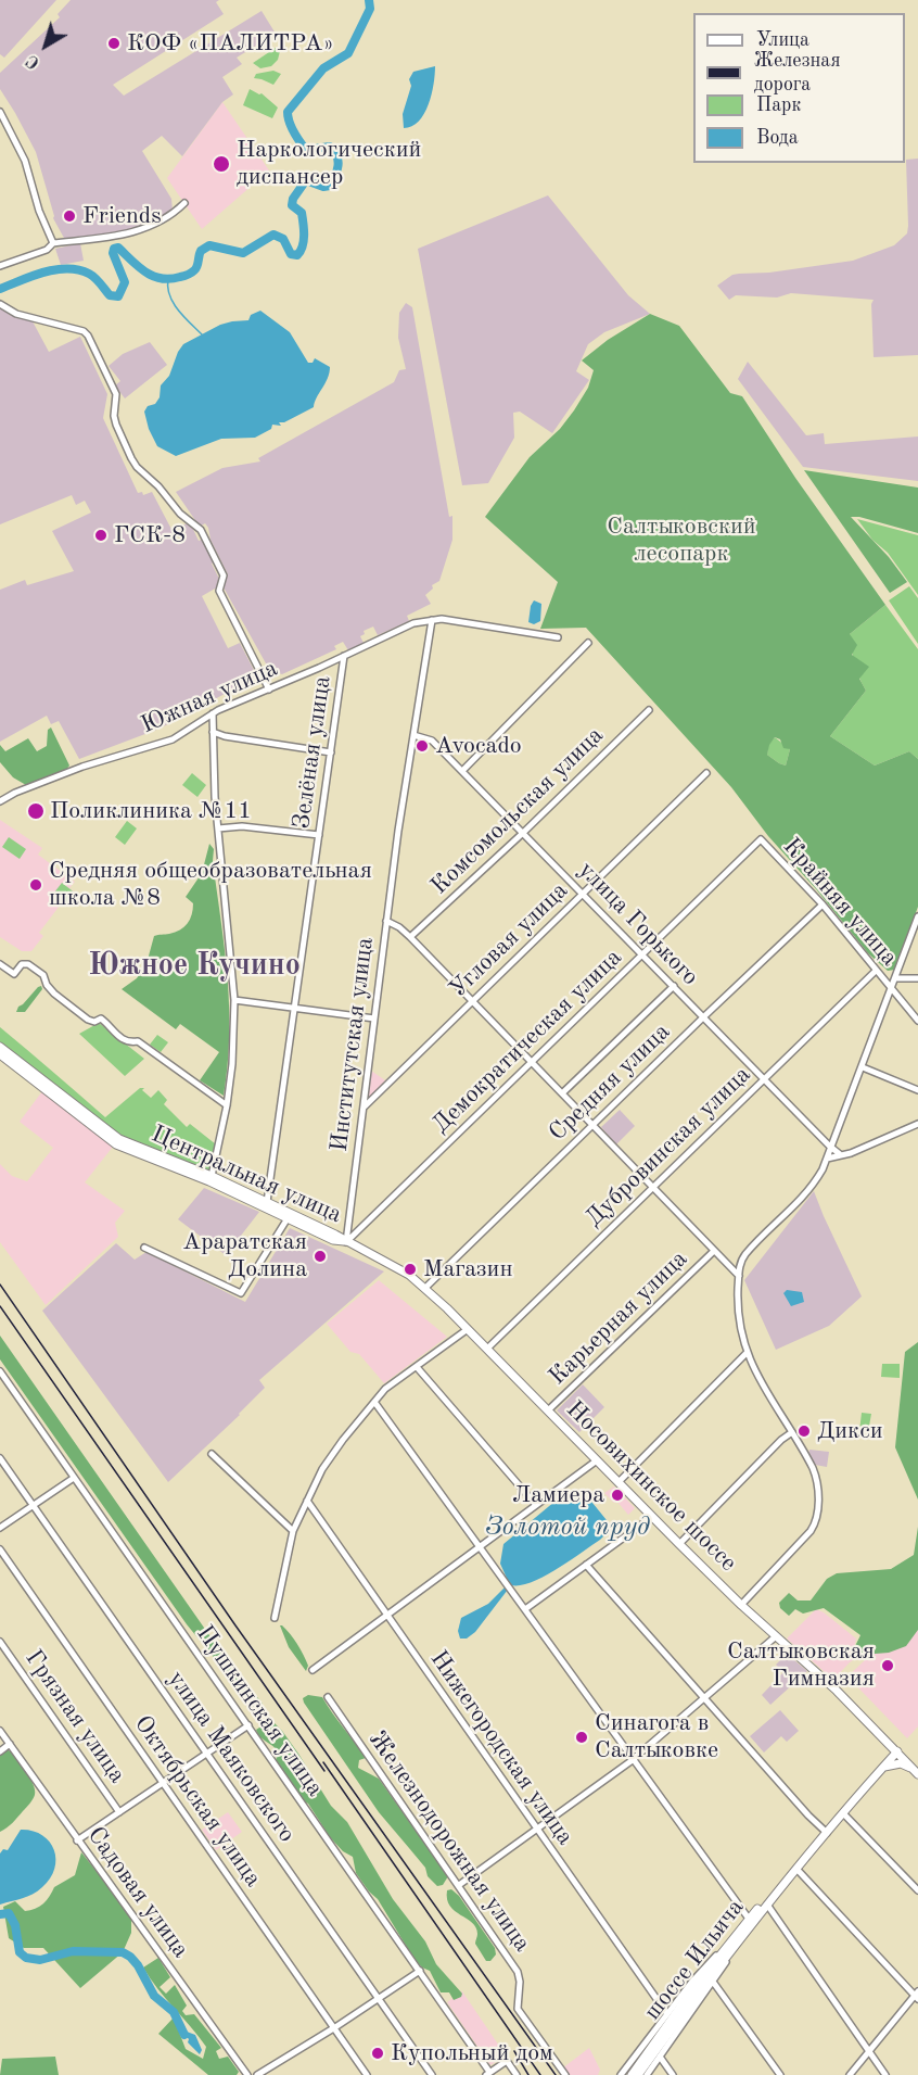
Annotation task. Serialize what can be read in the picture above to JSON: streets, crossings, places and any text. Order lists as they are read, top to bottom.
{
  "streets": {
    "main road": ["Центральная улица", "Носовихинское шоссе", "шоссе Ильича"],
    "street": [
      "Южная улица",
      "Зелёная улица",
      "Комсомольская улица",
      "Крайняя улица",
      "улица Горького",
      "Угловая улица",
      "Демократическая улица",
      "Институтская улица",
      "Средняя улица",
      "Дубровинская улица",
      "Карьерная улица",
      "Пушкинская улица",
      "Грязная улица",
      "Нижегородская улица",
      "улица Маяковского",
      "Октябрьская улица",
      "Железнодорожная улица",
      "Садовая улица"
    ]
  },
  "crossings": [
    ["Южная улица", "Зелёная улица"],
    ["Южная улица", "Институтская улица"],
    ["Зелёная улица", "Центральная улица"],
    ["Комсомольская улица", "улица Горького"],
    ["Крайняя улица", "Демократическая улица"],
    ["Крайняя улица", "Средняя улица"],
    ["Крайняя улица", "Дубровинская улица"],
    ["улица Горького", "Угловая улица"],
    ["улица Горького", "Демократическая улица"],
    ["улица Горького", "Институтская улица"],
    ["улица Горького", "Средняя улица"],
    ["улица Горького", "Дубровинская улица"],
    ["Угловая улица", "Институтская улица"],
    ["Демократическая улица", "Институтская улица"],
    ["Демократическая улица", "Центральная улица"],
    ["Демократическая улица", "Носовихинское шоссе"],
    ["Институтская улица", "Центральная улица"],
    ["Институтская улица", "Носовихинское шоссе"],
    ["Средняя улица", "Носовихинское шоссе"],
    ["Дубровинская улица", "Носовихинское шоссе"],
    ["Центральная улица", "Носовихинское шоссе"],
    ["Карьерная улица", "Носовихинское шоссе"],
    ["Носовихинское шоссе", "шоссе Ильича"]
  ],
  "districts": ["Южное Кучино"],
  "water": ["Золотой пруд"],
  "parks": ["Салтыковский лесопарк"],
  "places": [
    "КОФ «ПАЛИТРА»",
    "Наркологический диспансер",
    "Friends",
    "ГСК-8",
    "Avocado",
    "Поликлиника №11",
    "Средняя общеобразовательная школа №8",
    "Араратская Долина",
    "Магазин",
    "Дикси",
    "Ламиера",
    "Салтыковская Гимназия",
    "Синагога в Салтыковке",
    "Купольный дом"
  ],
  "legend": [
    "Улица",
    "Железная дорога",
    "Парк",
    "Вода"
  ],
  "north": "bottom left"
}
